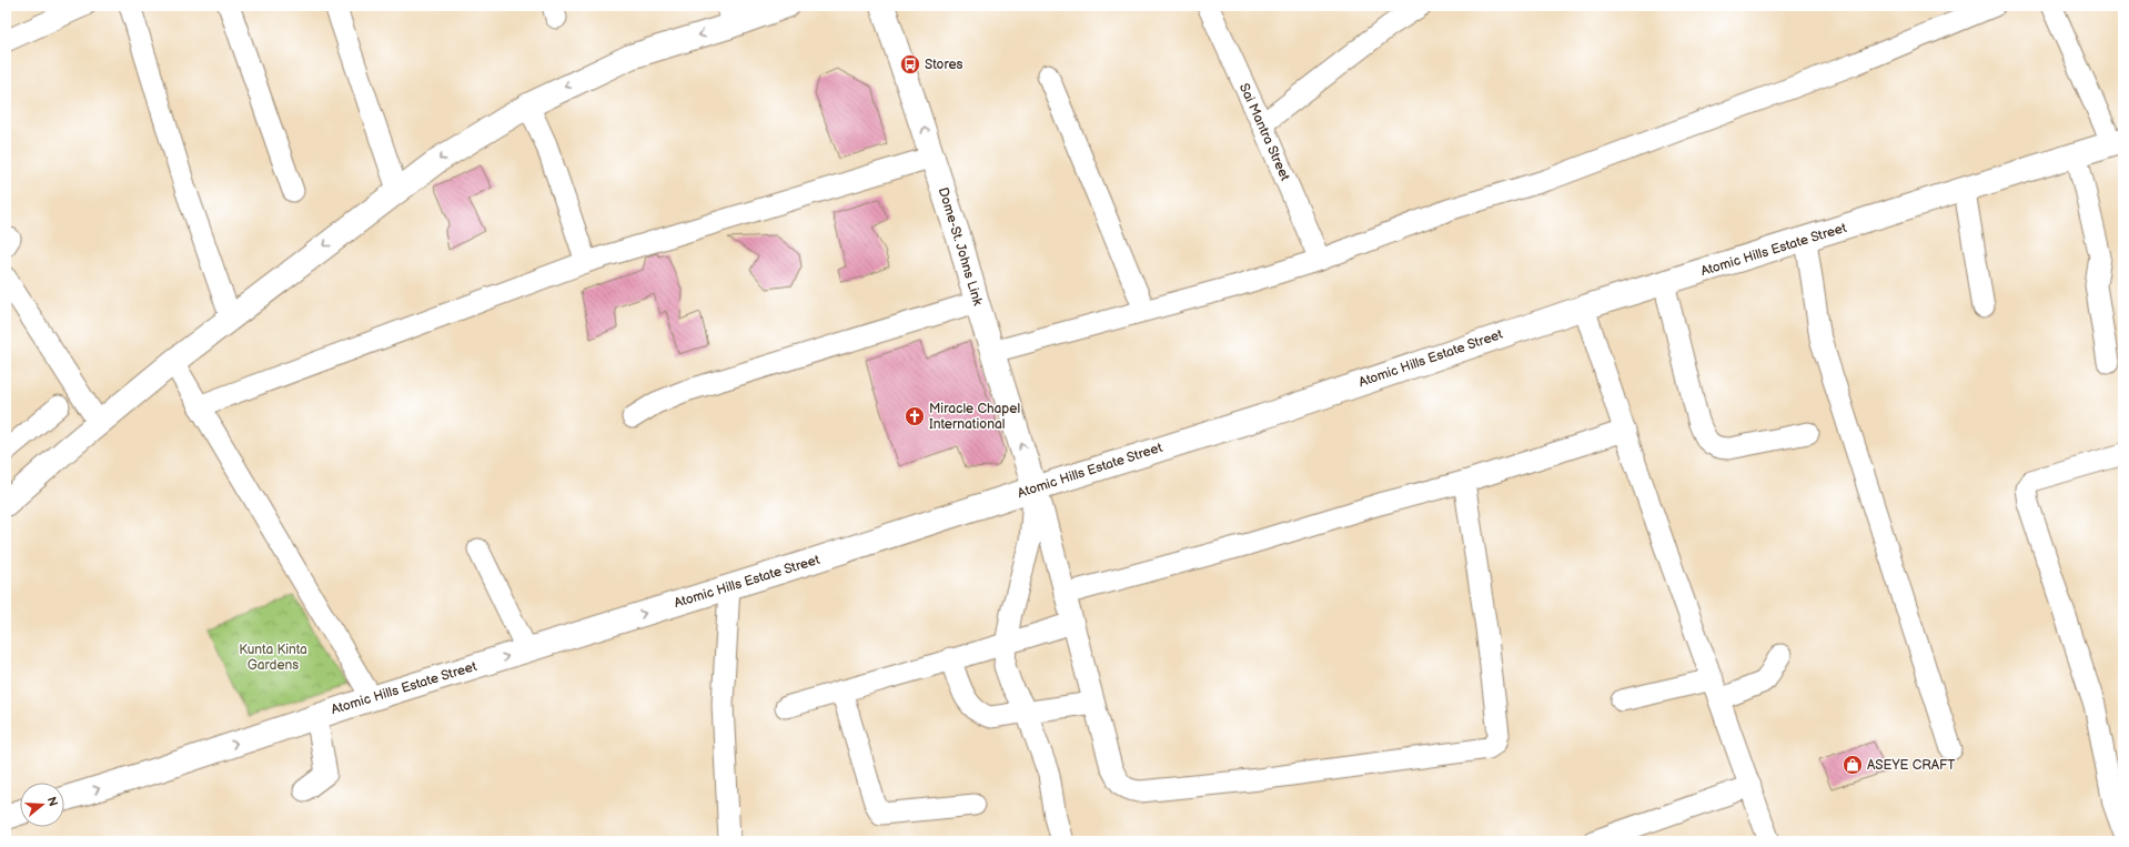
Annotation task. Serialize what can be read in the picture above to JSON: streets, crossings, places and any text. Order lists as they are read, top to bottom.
{
  "streets": {
    "main road": ["Dome-St. Johns Link", "Atomic Hills Estate Street"],
    "street": ["Sai Mantra Street"]
  },
  "crossings": [
    ["Dome-St. Johns Link", "Atomic Hills Estate Street"]
  ],
  "one_way": ["Dome-St. Johns Link"],
  "parks": ["Kunta Kinta Gardens"],
  "places": {
    "bus stop": ["Stores"],
    "church": ["Miracle Chapel International"],
    "shop": ["ASEYE CRAFT"]
  },
  "north": "right"
}
